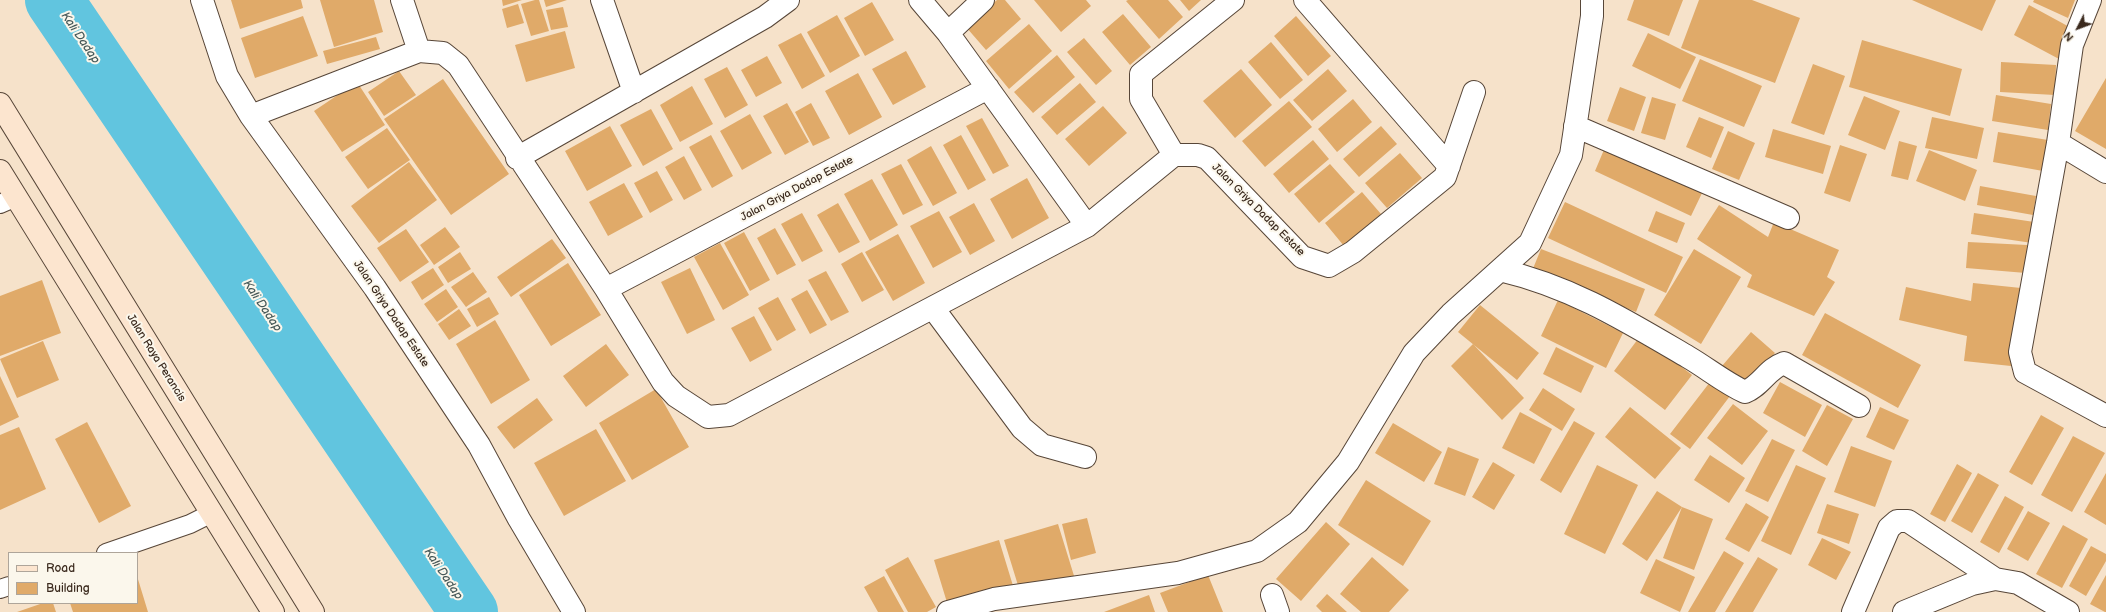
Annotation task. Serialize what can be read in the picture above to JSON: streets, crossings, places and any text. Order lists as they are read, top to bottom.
{
  "streets": {
    "street": ["Jalan Griya Dadap Estate", "Jalan Raya Perancis"]
  },
  "water": ["Kali Dadap"],
  "legend": ["Road", "Building"],
  "north": "bottom left"
}
